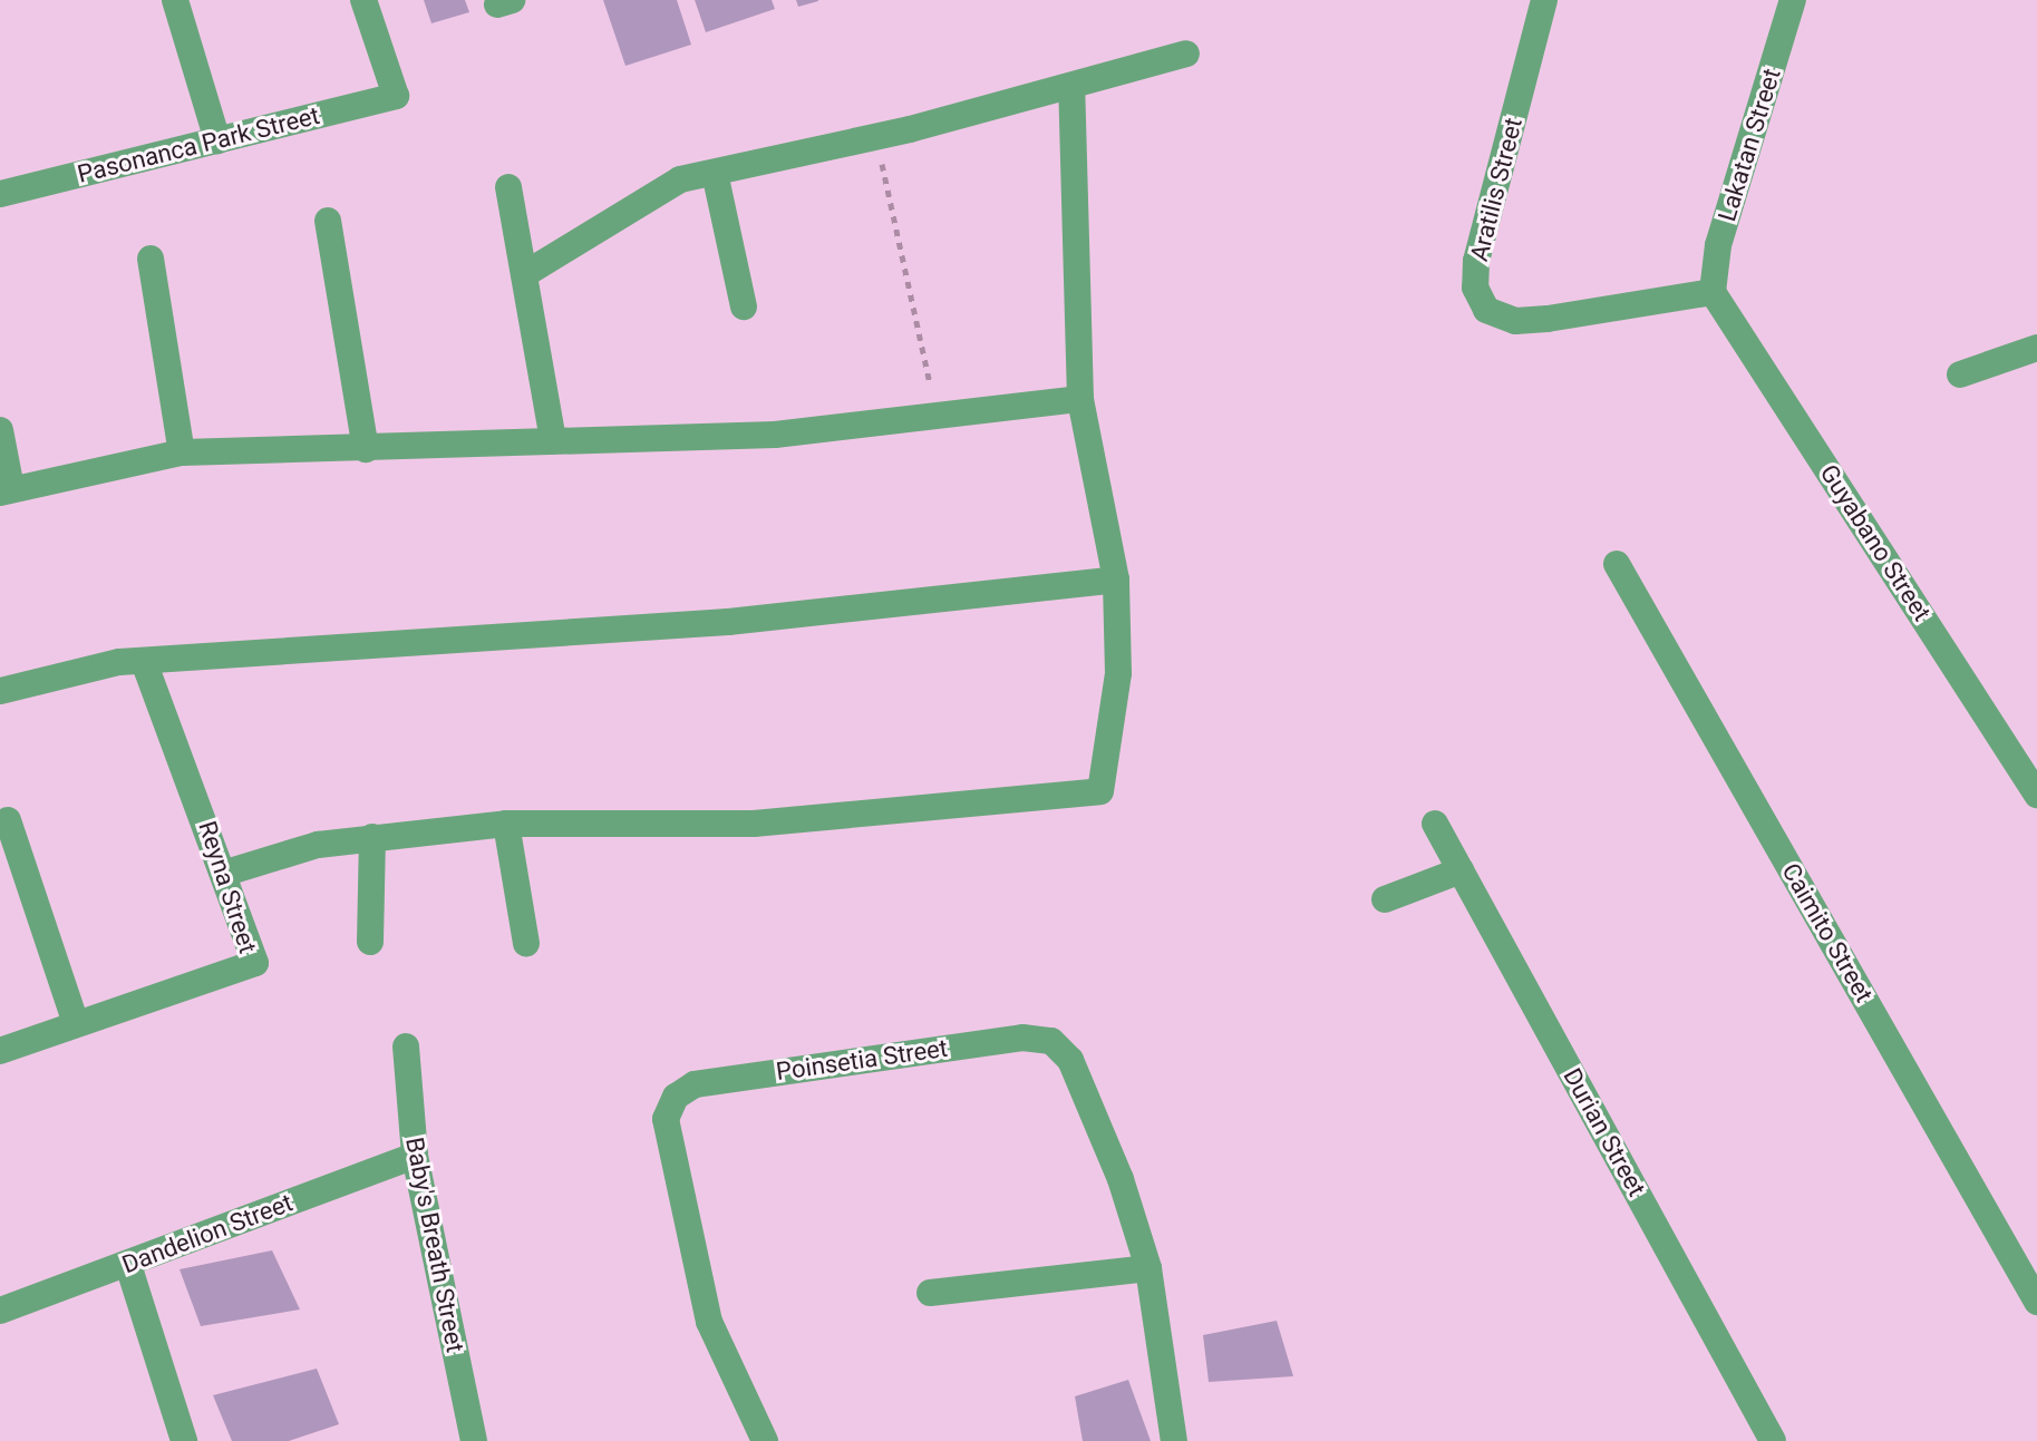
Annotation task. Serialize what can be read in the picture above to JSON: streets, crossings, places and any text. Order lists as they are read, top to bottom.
{
  "streets": {
    "street": [
      "Pasonanca Park Street",
      "Lakatan Street",
      "Aratilis Street",
      "Guyabano Street",
      "Reyna Street",
      "Caimito Street",
      "Poinsetia Street",
      "Durian Street",
      "Dandelion Street",
      "Baby's Breath Street"
    ]
  },
  "crossings": [
    ["Lakatan Street", "Aratilis Street"],
    ["Lakatan Street", "Guyabano Street"],
    ["Aratilis Street", "Guyabano Street"],
    ["Dandelion Street", "Baby's Breath Street"]
  ]
}
